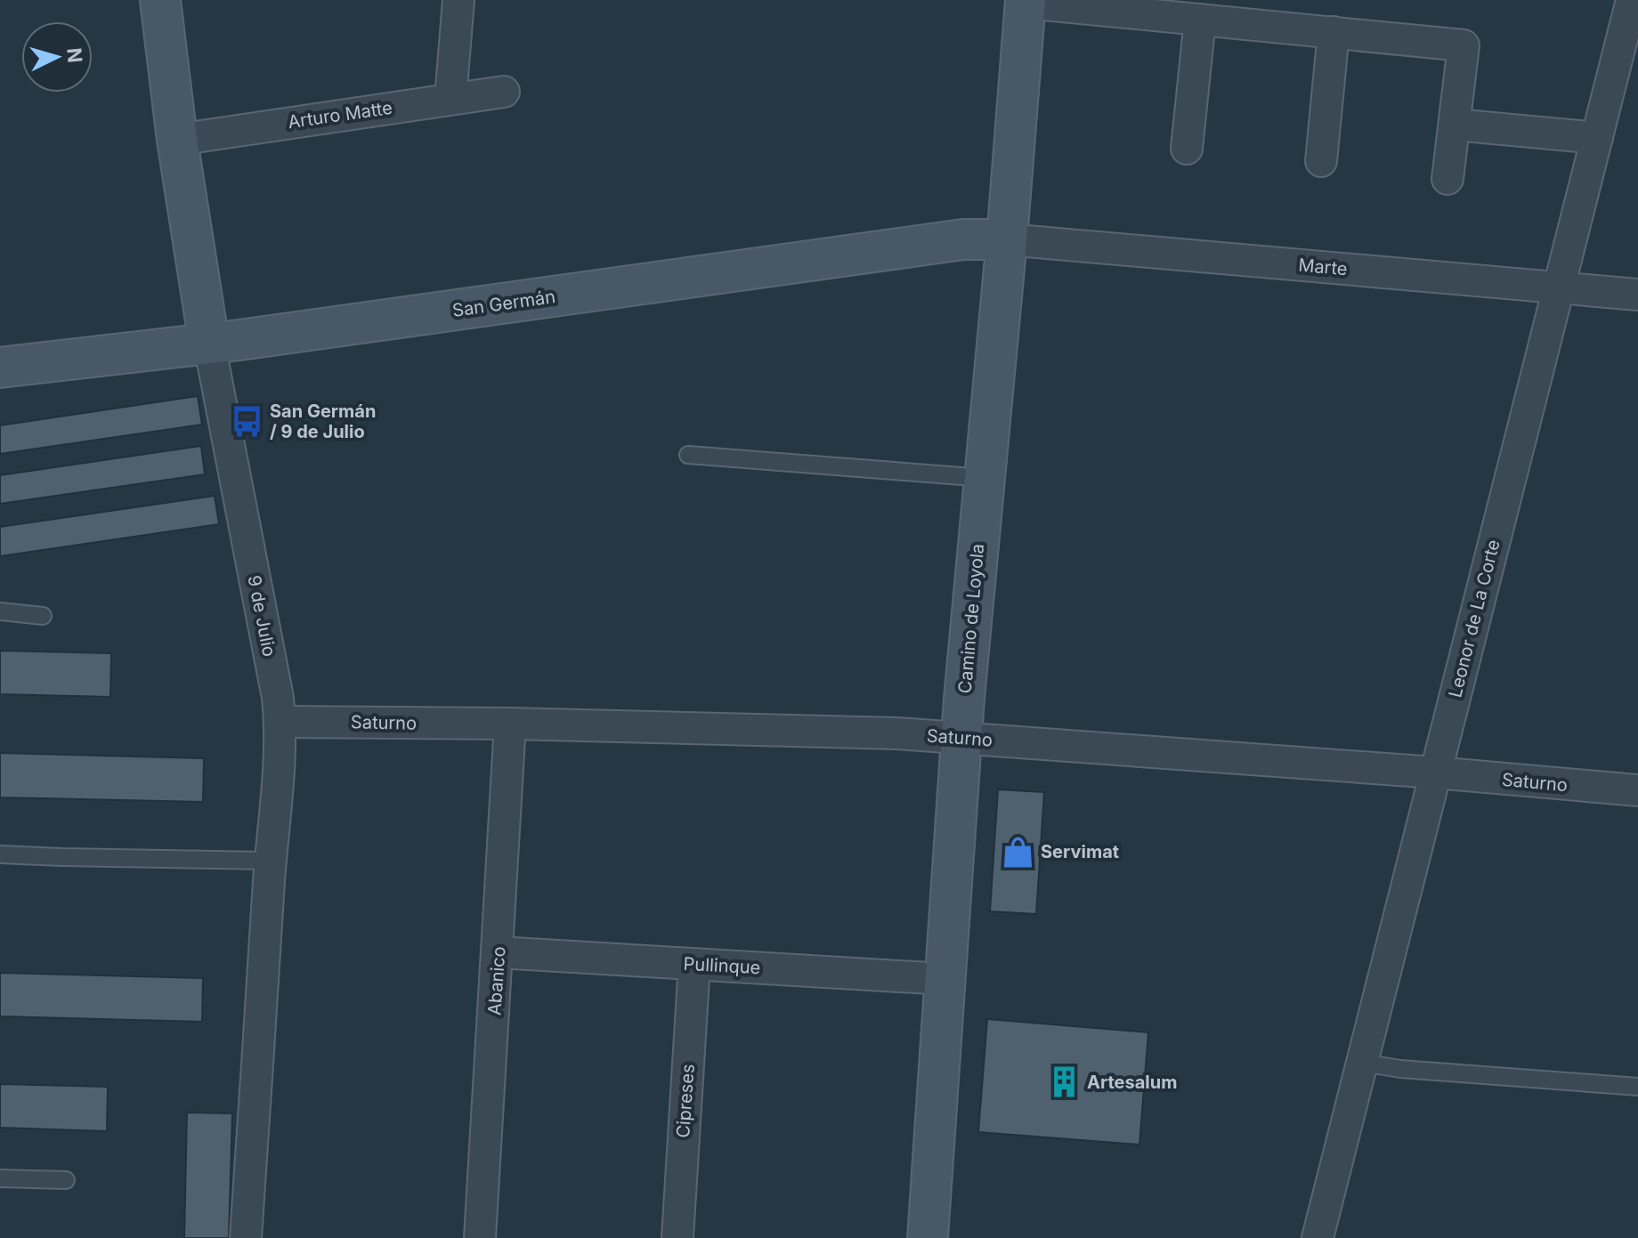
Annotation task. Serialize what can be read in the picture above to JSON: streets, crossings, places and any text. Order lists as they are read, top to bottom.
{
  "streets": {
    "street": [
      "Arturo Matte",
      "Marte",
      "San Germán",
      "9 de Julio",
      "Camino de Loyola",
      "Leonor de La Corte",
      "Saturno",
      "Pullinque",
      "Abanico",
      "Cipreses"
    ]
  },
  "crossings": [
    ["Arturo Matte", "9 de Julio"],
    ["Marte", "San Germán"],
    ["Marte", "Camino de Loyola"],
    ["Marte", "Leonor de La Corte"],
    ["San Germán", "9 de Julio"],
    ["San Germán", "Camino de Loyola"],
    ["9 de Julio", "Saturno"],
    ["Camino de Loyola", "Saturno"],
    ["Camino de Loyola", "Pullinque"],
    ["Leonor de La Corte", "Saturno"],
    ["Saturno", "Abanico"],
    ["Pullinque", "Abanico"],
    ["Pullinque", "Cipreses"]
  ],
  "places": {
    "bus stop": ["San Germán / 9 de Julio"],
    "shop": ["Servimat"],
    "building": ["Artesalum"]
  },
  "north": "right"
}
